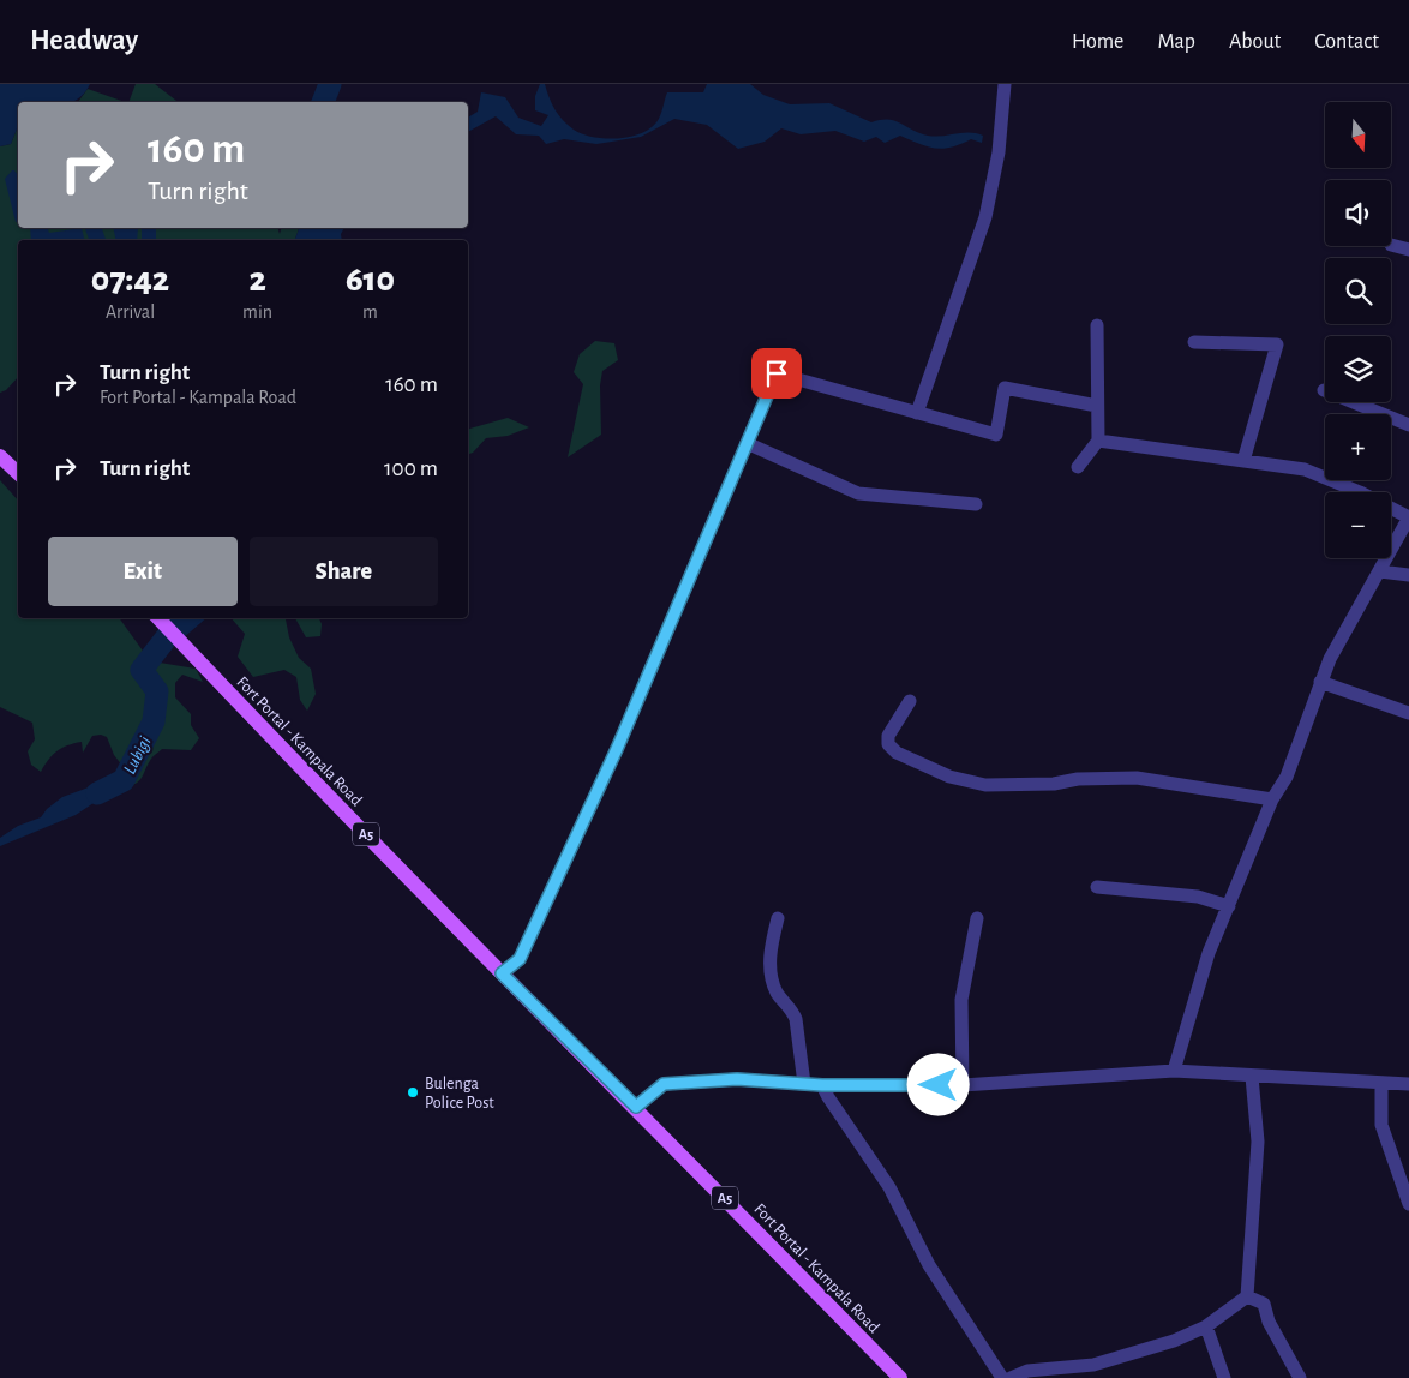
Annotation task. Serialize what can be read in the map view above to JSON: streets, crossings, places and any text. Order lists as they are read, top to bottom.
{
  "streets": {
    "main road": ["Fort Portal - Kampala Road", "A5"]
  },
  "water": ["Lubigi"],
  "places": ["Bulenga Police Post"],
  "north": "bottom",
  "page": {
    "header": "Headway",
    "nav": [
      "Home",
      "Map",
      "About",
      "Contact"
    ],
    "map_buttons": ["+", "−"],
    "turn": ["160 m", "Turn right"],
    "eta": [
      "07:42",
      "Arrival",
      "2",
      "min",
      "610",
      "m"
    ],
    "list": [
      {
        "name": "Turn right",
        "note": "Fort Portal - Kampala Road",
        "value": "160 m"
      },
      {
        "name": "Turn right",
        "value": "100 m"
      }
    ],
    "buttons": ["Exit", "Share"]
  }
}
